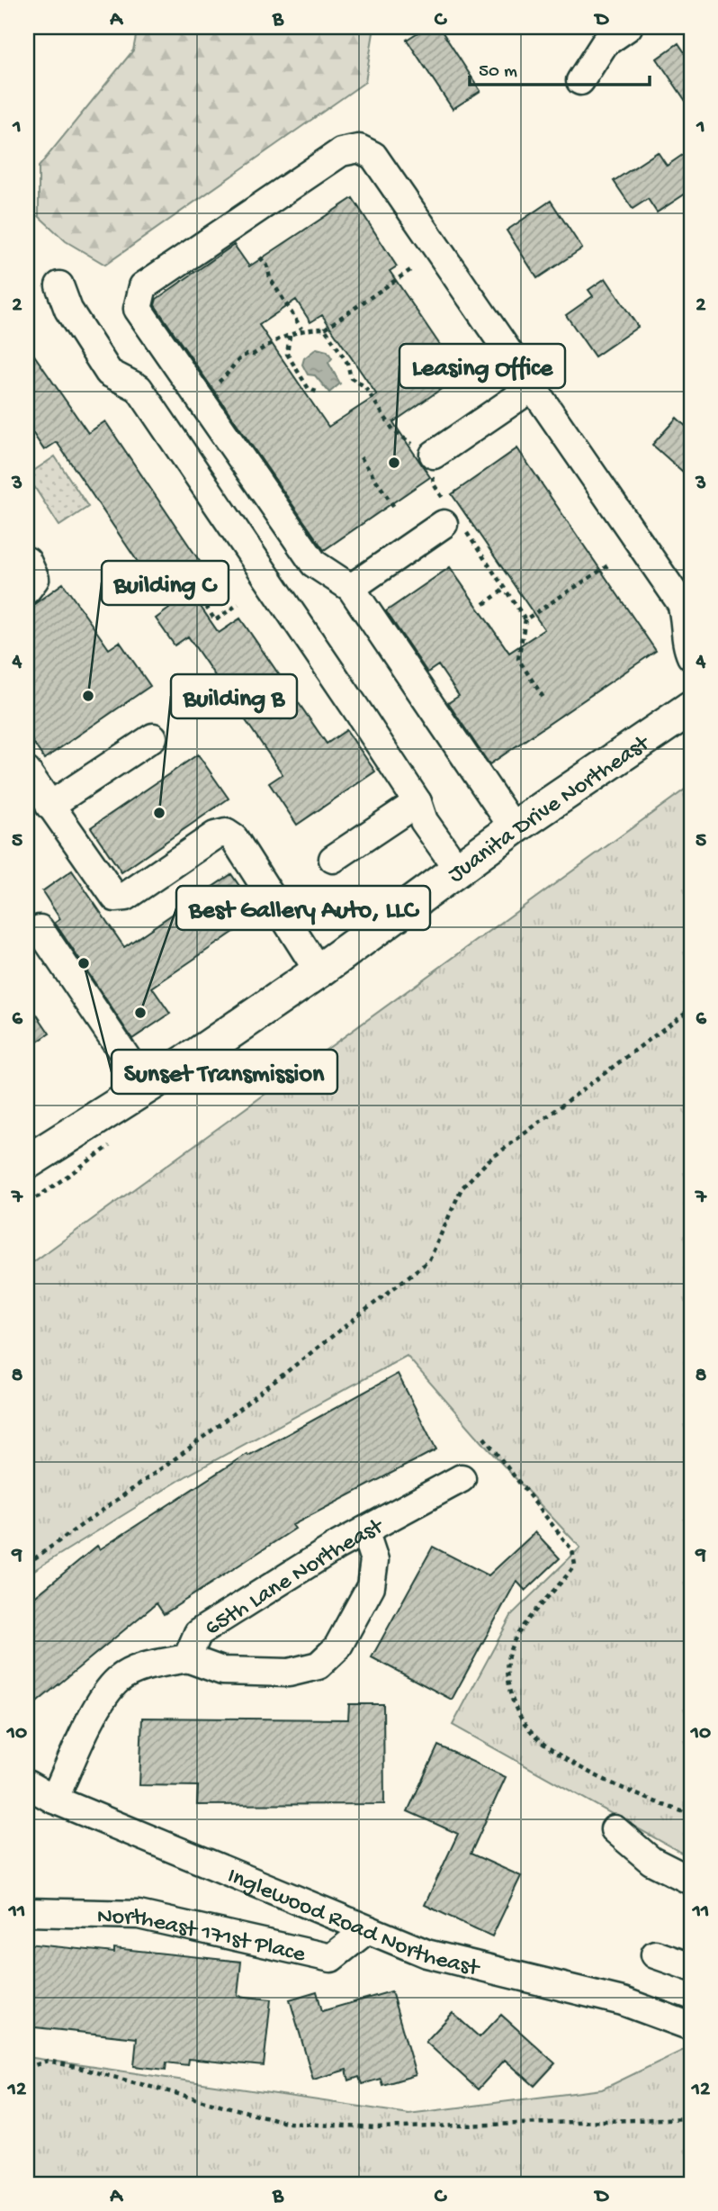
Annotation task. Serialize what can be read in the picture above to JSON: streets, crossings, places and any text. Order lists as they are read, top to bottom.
{
  "streets": {
    "main road": ["Juanita Drive Northeast"],
    "street": ["65th Lane Northeast", "Inglewood Road Northeast", "Northeast 171st Place"]
  },
  "crossings": [
    ["65th Lane Northeast", "Inglewood Road Northeast"],
    ["Inglewood Road Northeast", "Northeast 171st Place"]
  ],
  "places": [
    "Leasing Office",
    "Building C",
    "Building B",
    "Sunset Transmission",
    "Best Gallery Auto, LLC"
  ],
  "scale_bar": "50 m",
  "grid": {
    "columns": [
      "A",
      "B",
      "C",
      "D"
    ],
    "rows": [
      "1",
      "2",
      "3",
      "4",
      "5",
      "6",
      "7",
      "8",
      "9",
      "10",
      "11",
      "12"
    ]
  }
}
